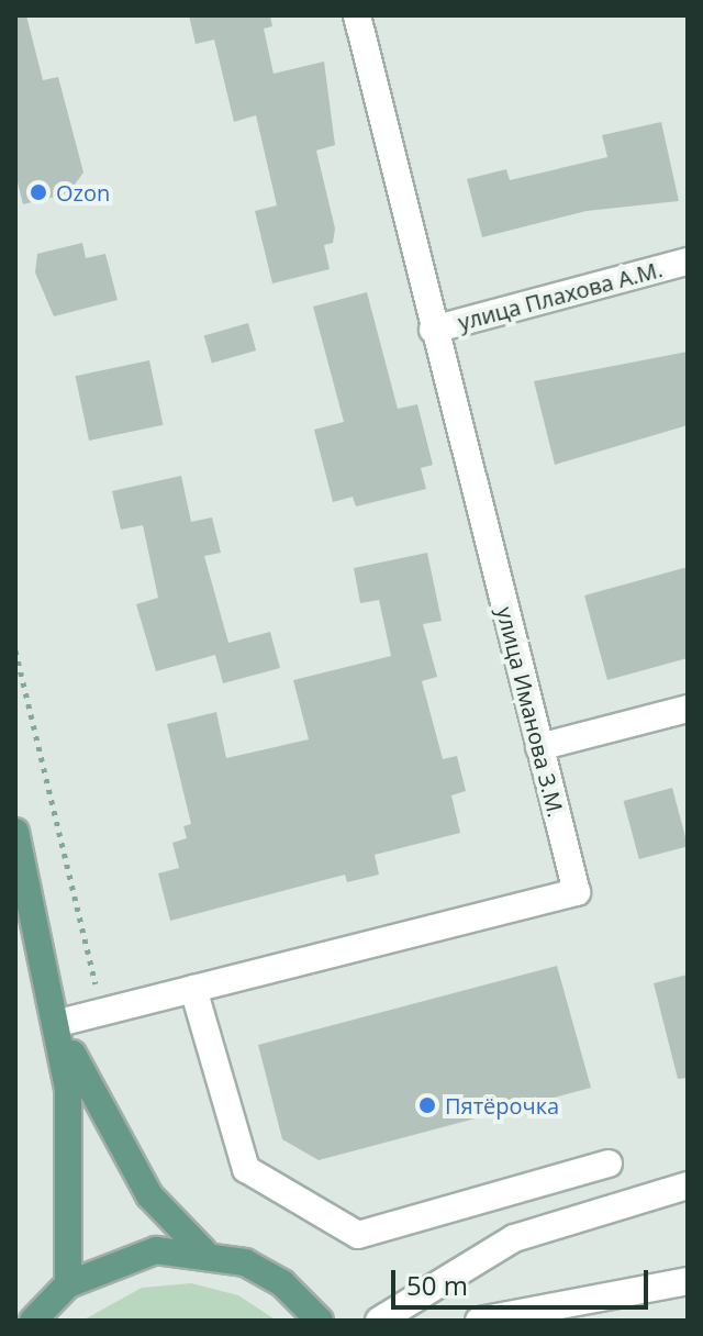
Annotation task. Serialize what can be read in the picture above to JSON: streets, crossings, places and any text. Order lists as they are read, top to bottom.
{
  "streets": {
    "street": ["улица Плахова А.М.", "улица Иманова З.М."]
  },
  "crossings": [
    ["улица Плахова А.М.", "улица Иманова З.М."]
  ],
  "places": ["Ozon", "Пятёрочка"],
  "scale_bar": "50 m"
}
